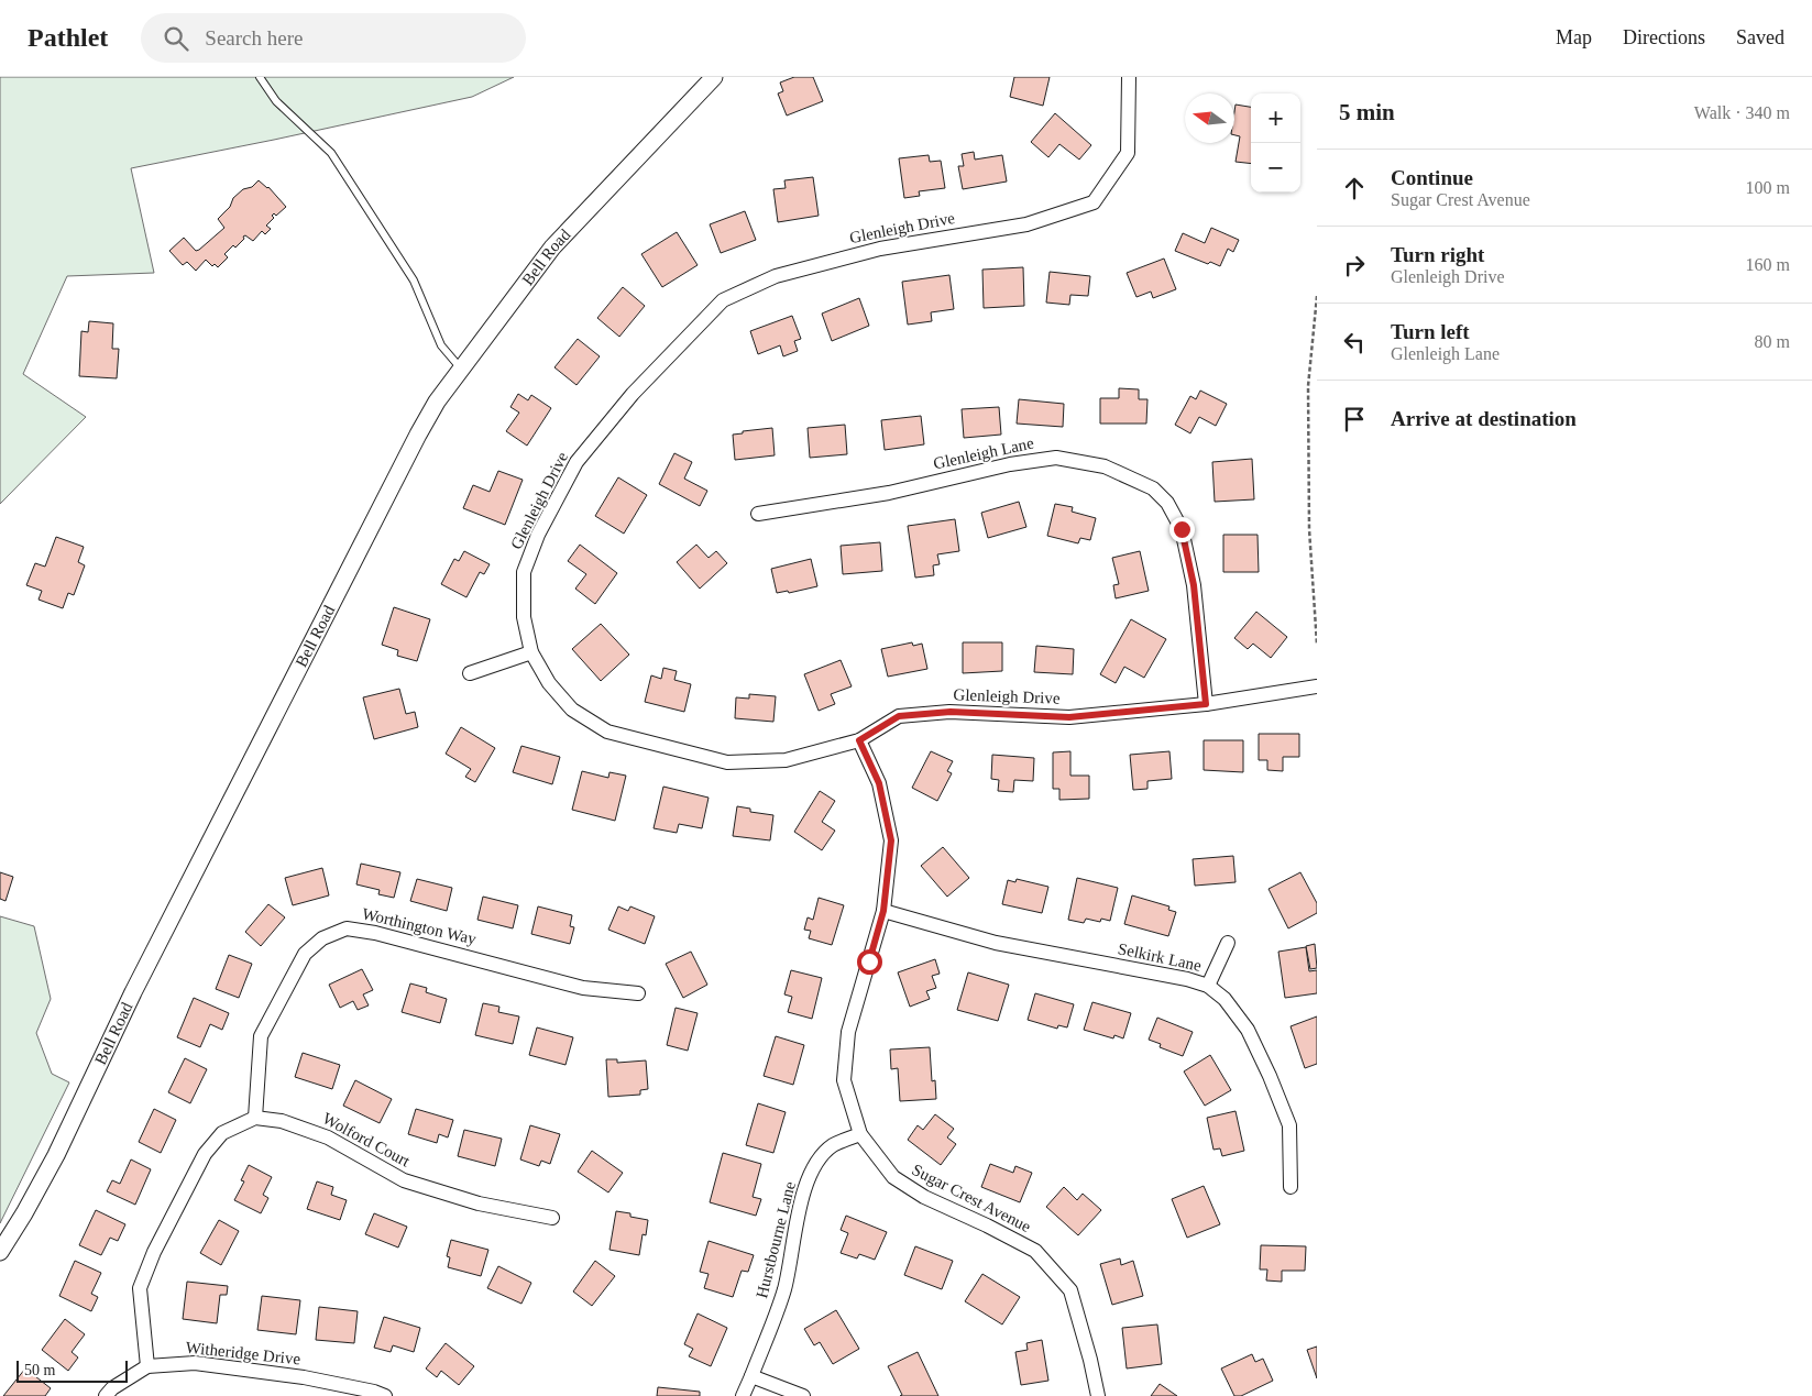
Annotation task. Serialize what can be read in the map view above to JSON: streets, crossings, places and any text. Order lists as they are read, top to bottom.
{
  "streets": {
    "street": [
      "Glenleigh Drive",
      "Bell Road",
      "Glenleigh Lane",
      "Worthington Way",
      "Selkirk Lane",
      "Wolford Court",
      "Sugar Crest Avenue",
      "Hurstbourne Lane",
      "Witheridge Drive"
    ]
  },
  "crossings": [
    ["Glenleigh Drive", "Glenleigh Lane"],
    ["Glenleigh Drive", "Sugar Crest Avenue"],
    ["Worthington Way", "Wolford Court"],
    ["Selkirk Lane", "Sugar Crest Avenue"],
    ["Sugar Crest Avenue", "Hurstbourne Lane"]
  ],
  "scale_bar": "50 m",
  "north": "left",
  "page": {
    "header": "Pathlet",
    "search": "Search here",
    "nav": ["Map", "Directions", "Saved"],
    "heading": ["5 min", "Walk · 340 m"],
    "map_buttons": ["+", "−"],
    "list": [
      ["Continue", "Sugar Crest Avenue", "100 m"],
      ["Turn right", "Glenleigh Drive", "160 m"],
      ["Turn left", "Glenleigh Lane", "80 m"],
      "Arrive at destination"
    ],
    "scale": "50 m"
  }
}
